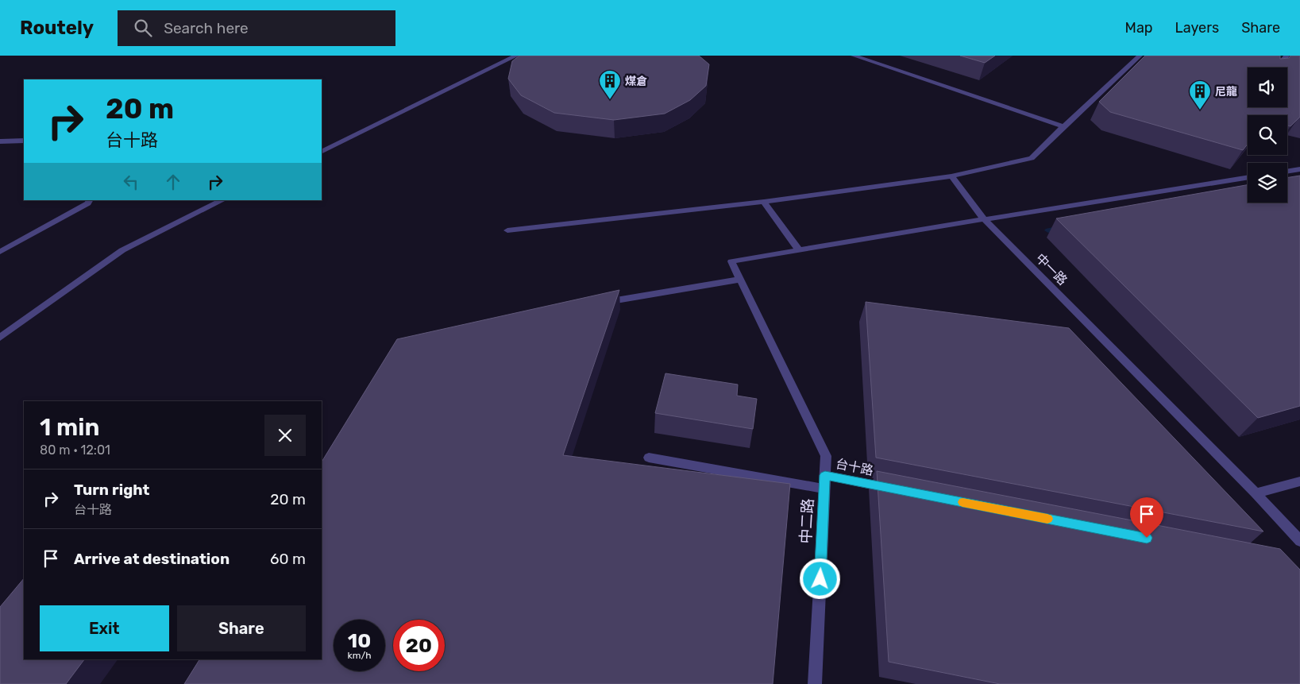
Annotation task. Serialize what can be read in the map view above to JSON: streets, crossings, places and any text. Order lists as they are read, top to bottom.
{
  "streets": {
    "lane": ["中一路", "台十路", "中二路"]
  },
  "crossings": [
    ["台十路", "中二路"]
  ],
  "places": {
    "building": ["煤倉", "尼龍"]
  },
  "page": {
    "header": "Routely",
    "search": "Search here",
    "nav": ["Map", "Layers", "Share"],
    "turn": ["20 m", "台十路"],
    "heading": ["1 min", "80 m · 12:01"],
    "list": [
      {
        "name": "Turn right",
        "note": "台十路",
        "value": "20 m"
      },
      {
        "name": "Arrive at destination",
        "value": "60 m"
      }
    ],
    "buttons": ["Exit", "Share"],
    "speed": "10 km/h",
    "limit": "20"
  }
}
